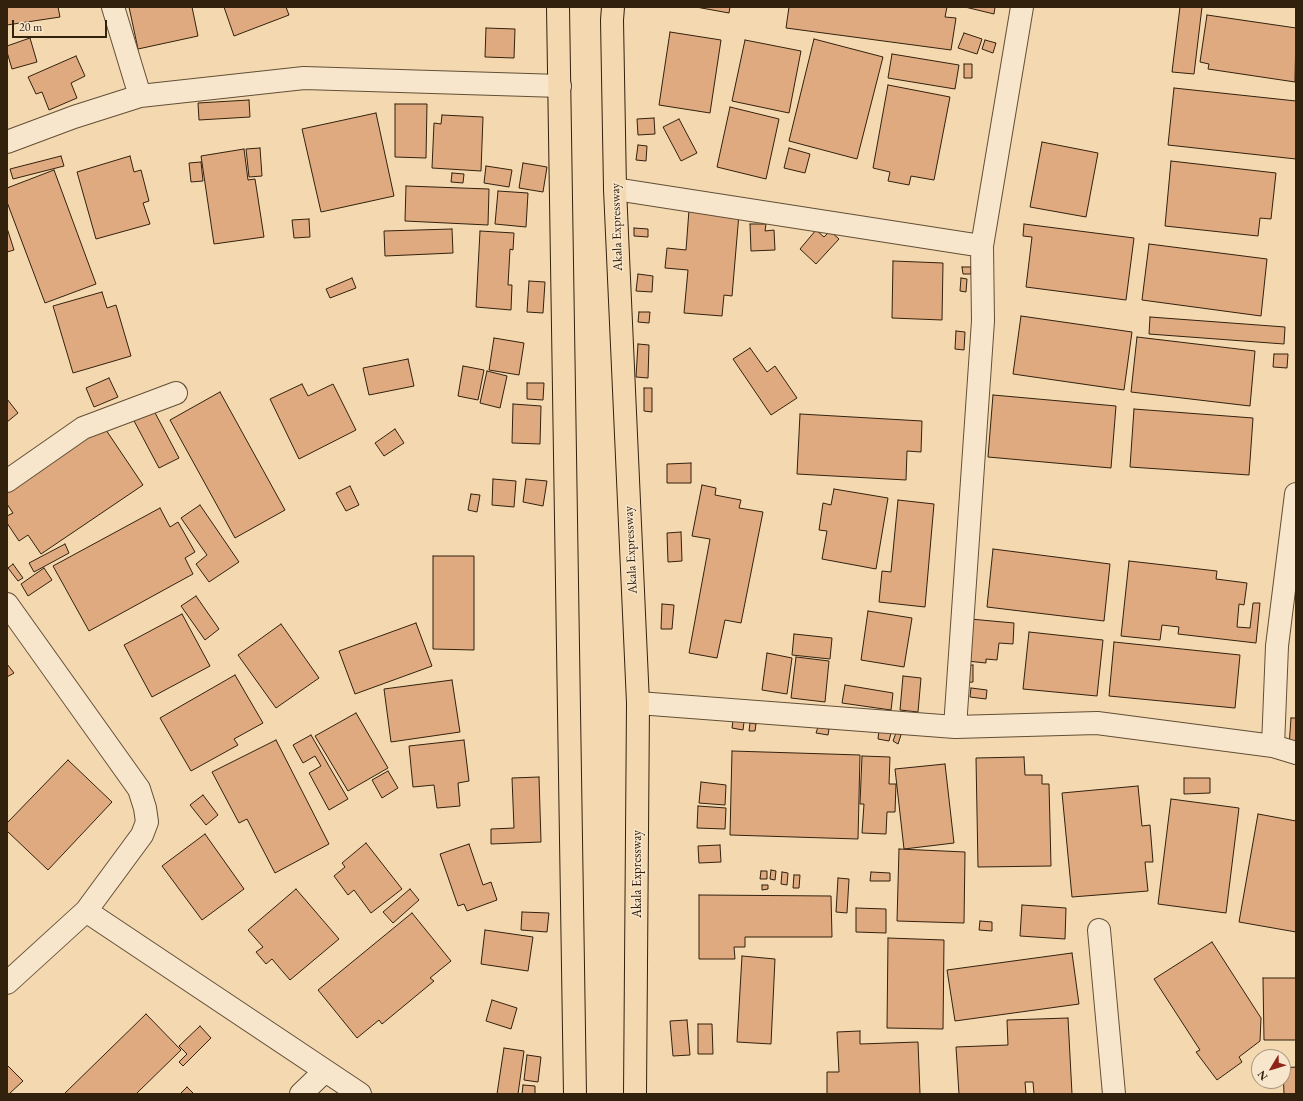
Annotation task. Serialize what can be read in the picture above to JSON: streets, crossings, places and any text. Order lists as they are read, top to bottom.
{
  "streets": {
    "main road": ["Akala Expressway"]
  },
  "scale_bar": "20 m",
  "north": "bottom left"
}
